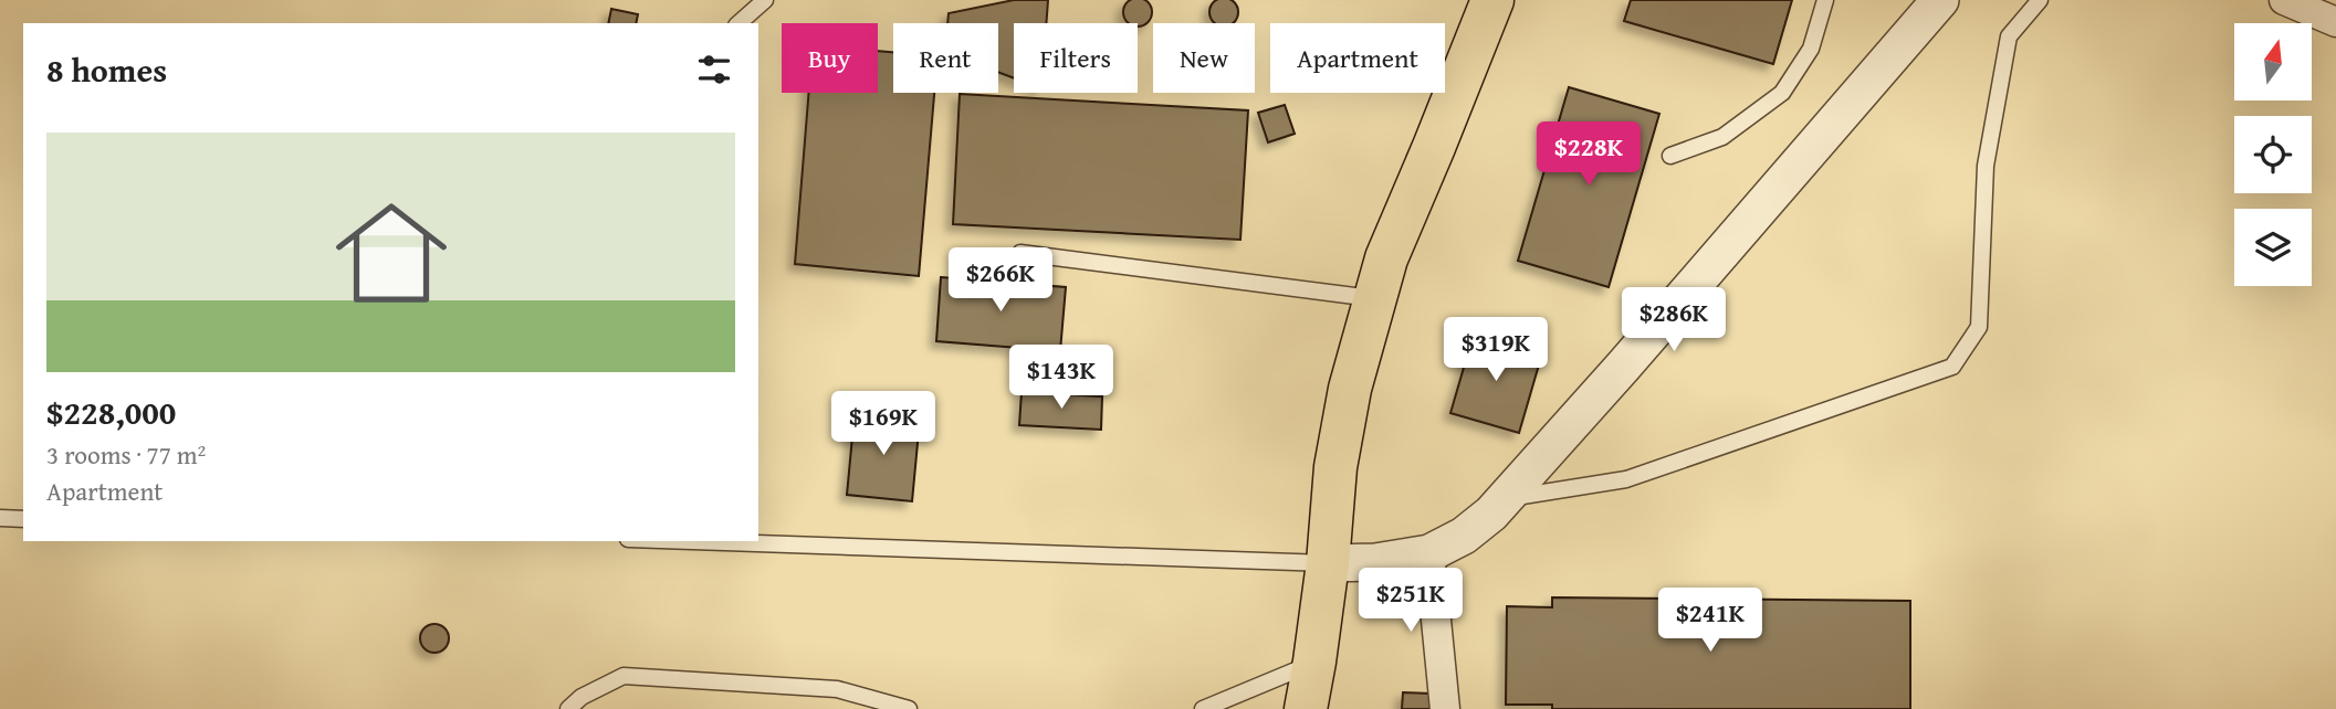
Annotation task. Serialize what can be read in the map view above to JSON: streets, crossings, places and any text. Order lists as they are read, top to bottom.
{
  "north": "top",
  "page": {
    "chip": [
      "Buy",
      "Rent",
      "Filters",
      "New",
      "Apartment"
    ],
    "heading": "8 homes",
    "list": [
      {
        "name": "$228,000",
        "note": "3 rooms · 77 m² · Apartment"
      }
    ],
    "price": [
      "$228K",
      "$266K",
      "$286K",
      "$319K",
      "$143K",
      "$169K",
      "$251K",
      "$241K"
    ]
  }
}
